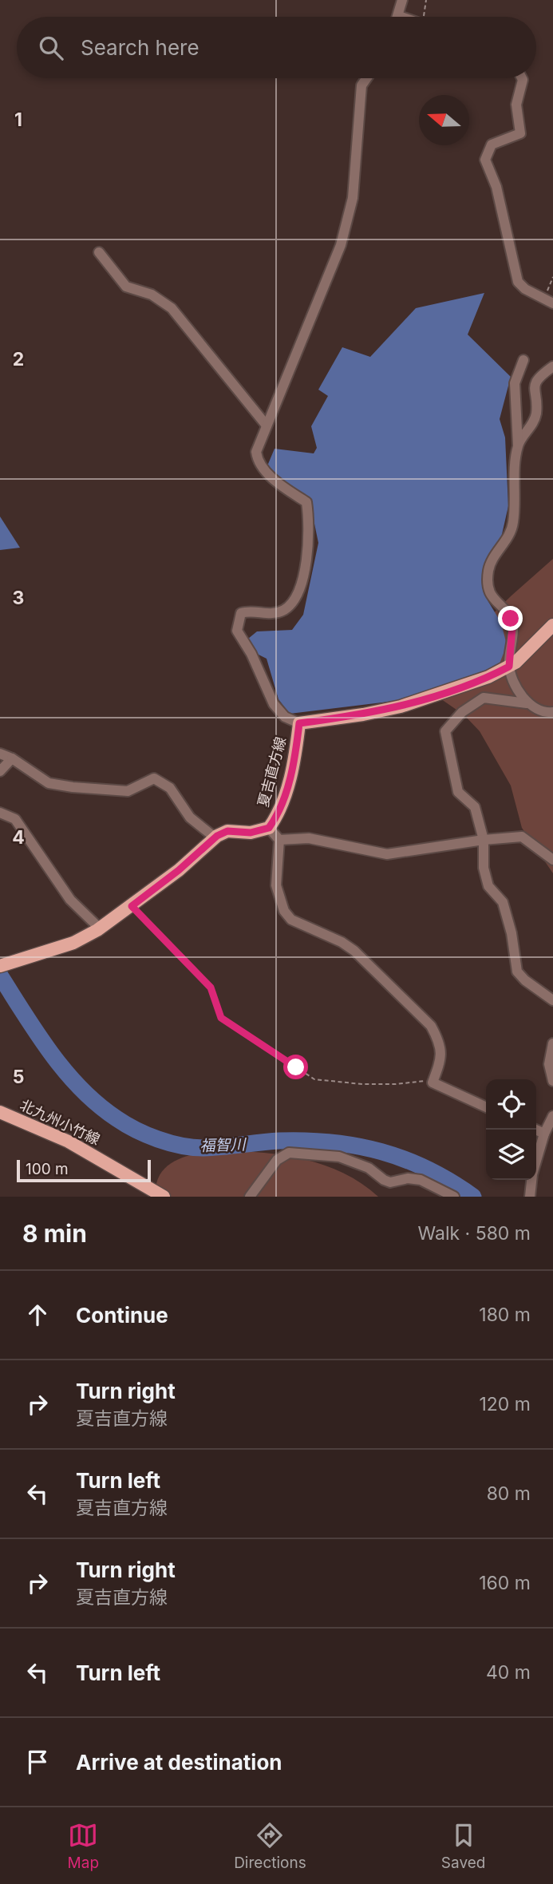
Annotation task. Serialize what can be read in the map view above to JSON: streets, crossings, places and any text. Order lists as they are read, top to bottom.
{
  "streets": {
    "main road": ["夏吉直方線", "北九州小竹線"]
  },
  "water": ["福智川"],
  "scale_bar": "100 m",
  "north": "left",
  "page": {
    "search": "Search here",
    "scale": "100 m",
    "heading": ["8 min", "Walk · 580 m"],
    "list": [
      ["Continue", "180 m"],
      ["Turn right", "夏吉直方線", "120 m"],
      ["Turn left", "夏吉直方線", "80 m"],
      ["Turn right", "夏吉直方線", "160 m"],
      ["Turn left", "40 m"],
      "Arrive at destination"
    ],
    "nav": ["Map", "Directions", "Saved"]
  },
  "grid": {
    "rows": [
      "1",
      "2",
      "3",
      "4",
      "5"
    ]
  }
}
